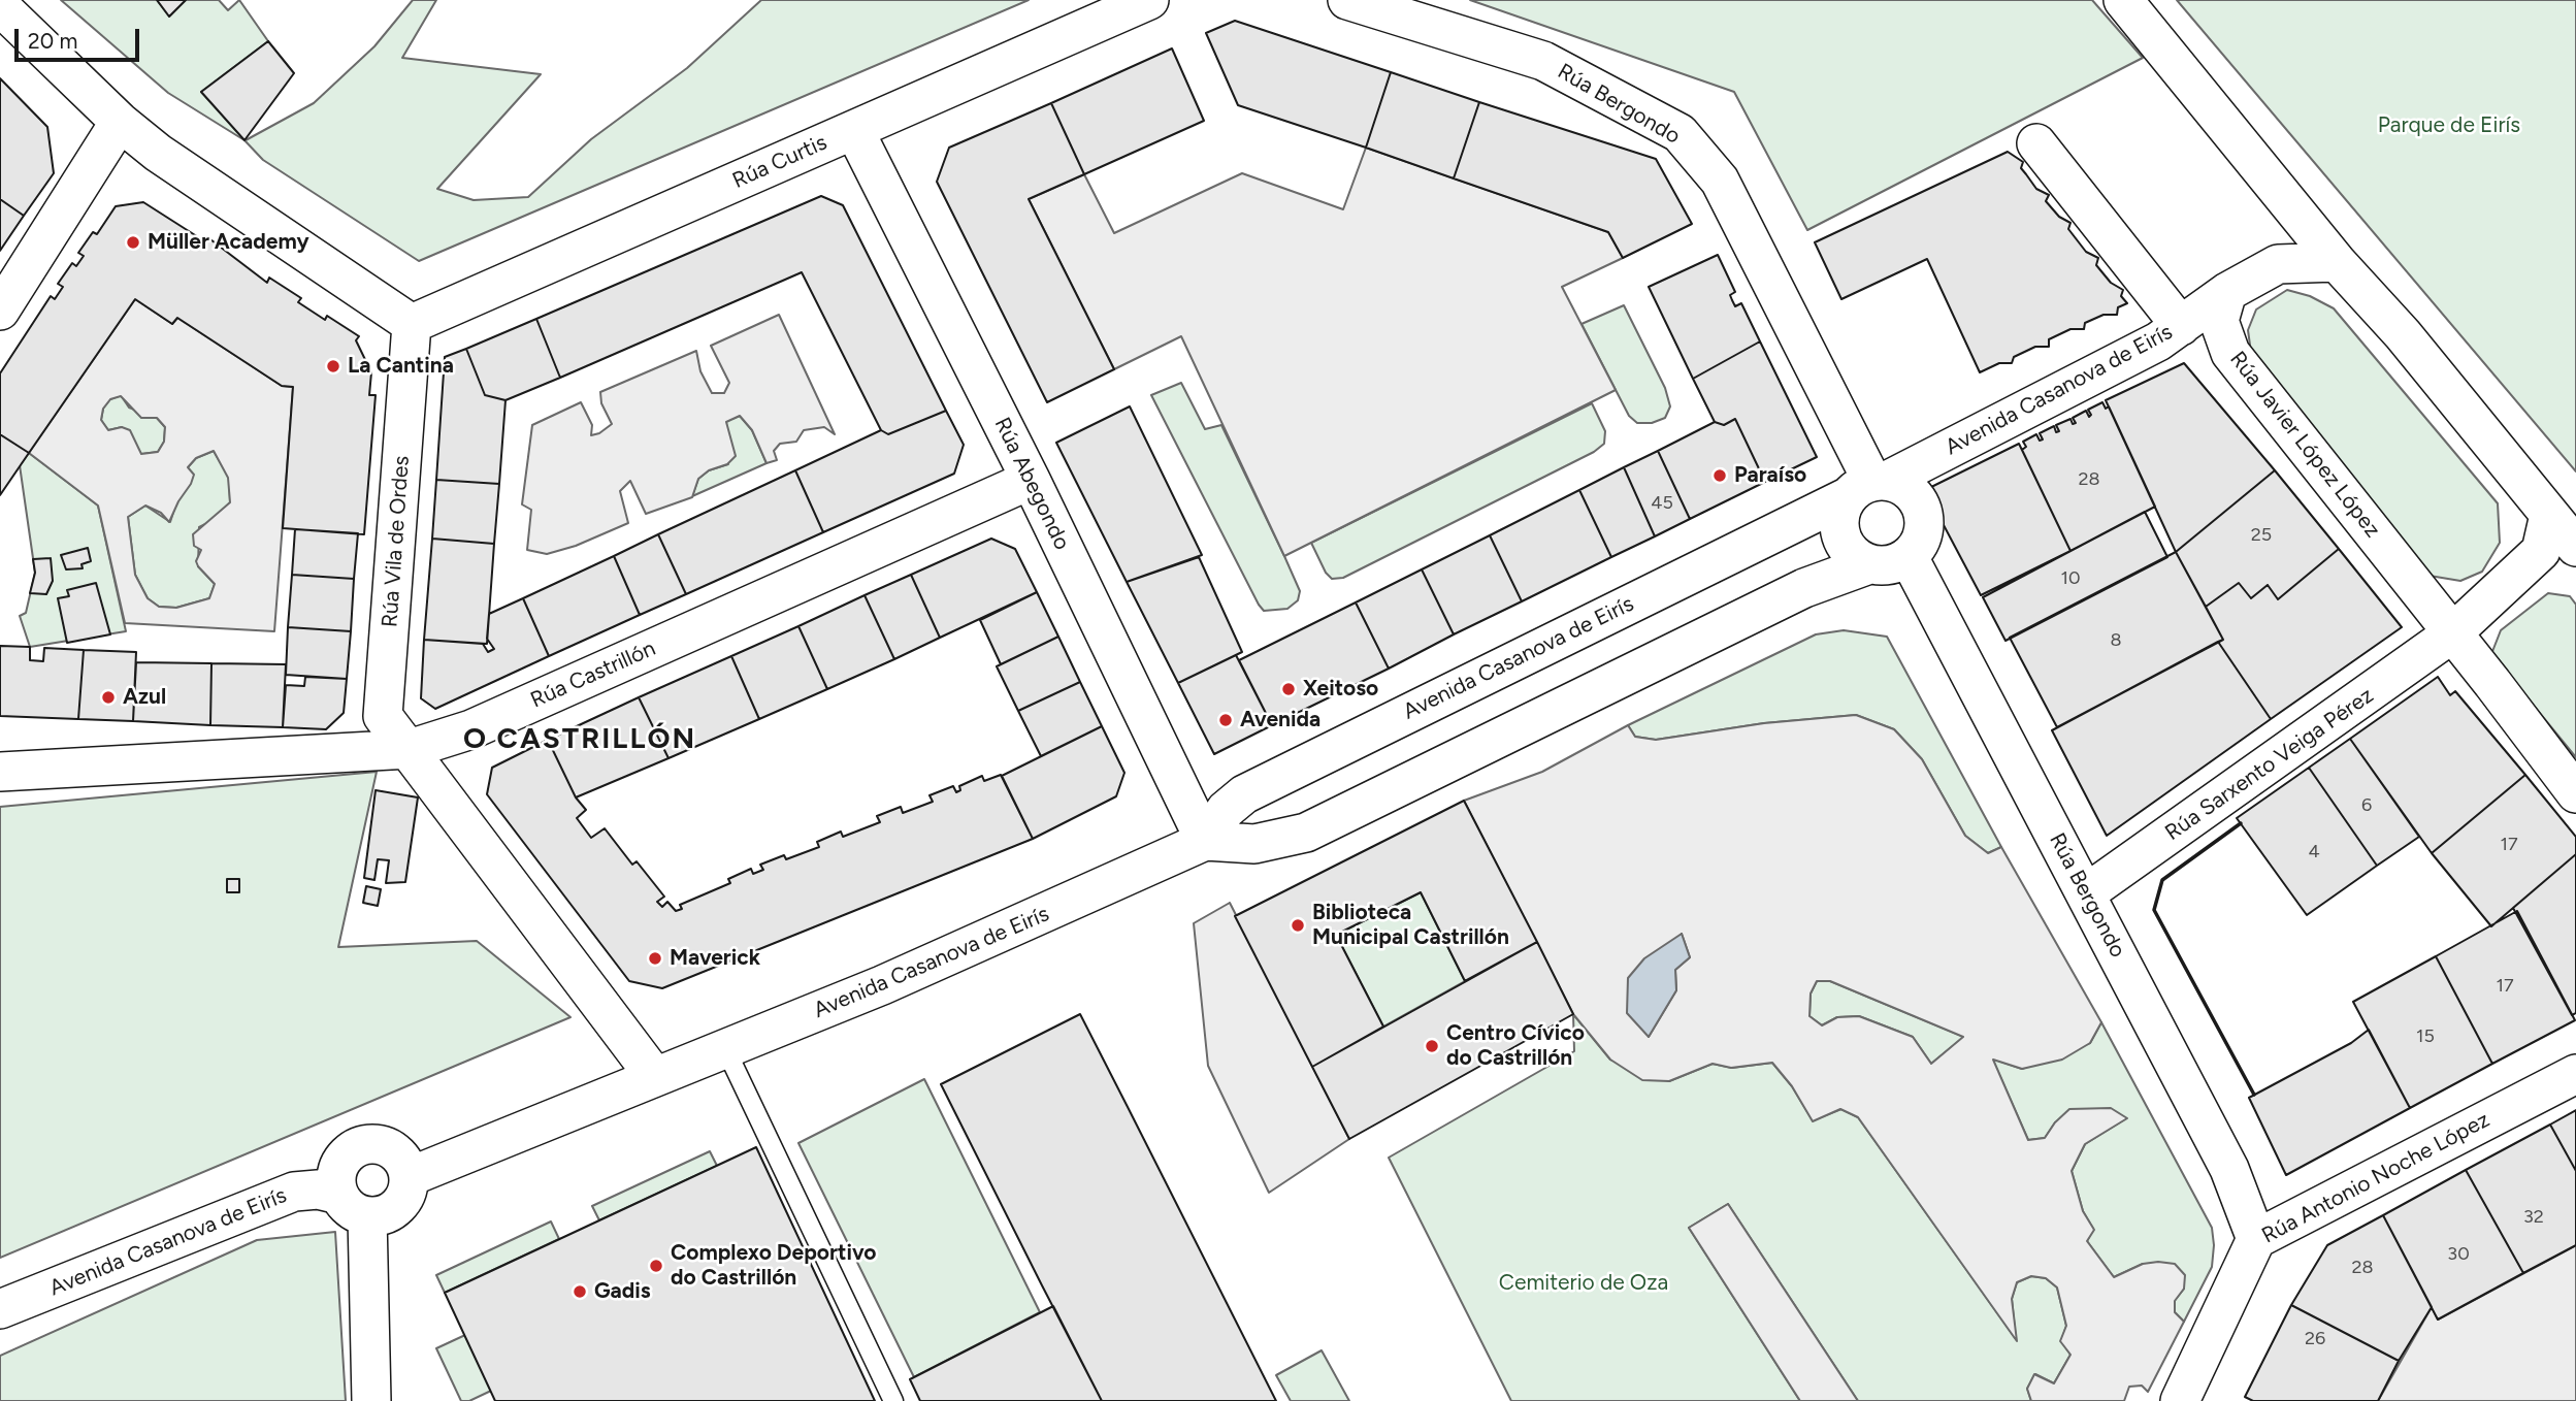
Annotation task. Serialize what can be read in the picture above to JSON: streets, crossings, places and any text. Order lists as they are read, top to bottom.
{
  "streets": {
    "street": [
      "Rúa Bergondo",
      "Rúa Curtis",
      "Avenida Casanova de Eirís",
      "Rúa Javier López López",
      "Rúa Abegondo",
      "Rúa Vila de Ordes",
      "Rúa Castrillón",
      "Rúa Sarxento Veiga Pérez",
      "Rúa Antonio Noche López"
    ]
  },
  "crossings": [
    ["Rúa Bergondo", "Avenida Casanova de Eirís"],
    ["Rúa Bergondo", "Rúa Sarxento Veiga Pérez"],
    ["Rúa Bergondo", "Rúa Antonio Noche López"],
    ["Rúa Curtis", "Rúa Abegondo"],
    ["Rúa Curtis", "Rúa Vila de Ordes"],
    ["Avenida Casanova de Eirís", "Rúa Javier López López"],
    ["Avenida Casanova de Eirís", "Rúa Abegondo"],
    ["Rúa Javier López López", "Rúa Sarxento Veiga Pérez"],
    ["Rúa Abegondo", "Rúa Castrillón"],
    ["Rúa Vila de Ordes", "Rúa Castrillón"]
  ],
  "districts": ["O CASTRILLÓN"],
  "parks": ["Parque de Eirís", "Cemiterio de Oza"],
  "places": [
    "Müller Academy",
    "La Cantina",
    "Paraíso",
    "Xeitoso",
    "Azul",
    "Avenida",
    "Biblioteca Municipal Castrillón",
    "Maverick",
    "Centro Cívico do Castrillón",
    "Complexo Deportivo do Castrillón",
    "Gadis"
  ],
  "house_numbers": [
    "28",
    "45",
    "25",
    "10",
    "8",
    "6",
    "17",
    "4",
    "17",
    "15",
    "32",
    "30",
    "28",
    "26"
  ],
  "scale_bar": "20 m"
}
